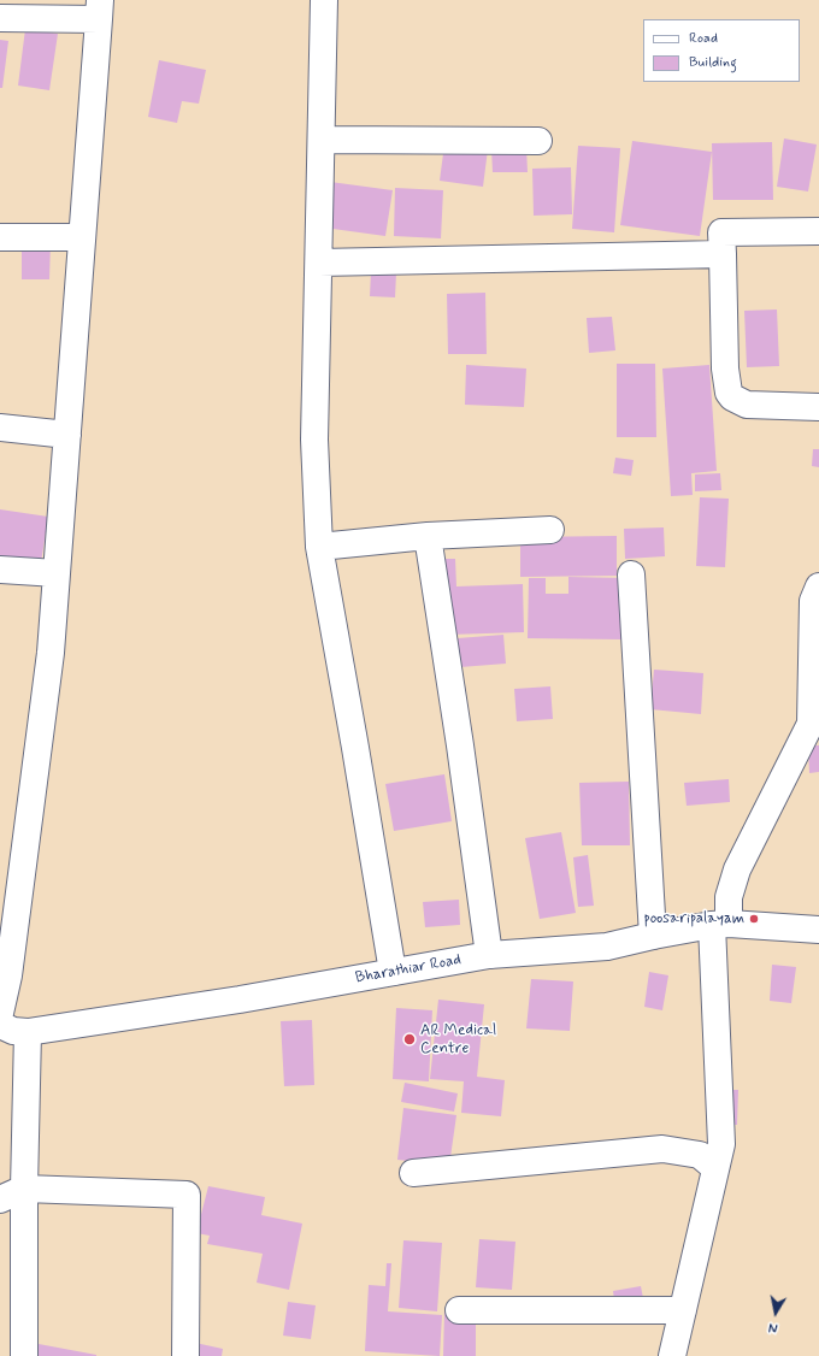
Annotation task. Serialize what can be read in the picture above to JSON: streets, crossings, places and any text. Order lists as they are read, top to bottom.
{
  "streets": {
    "street": ["Bharathiar Road"]
  },
  "places": ["poosaripalayam", "AR Medical Centre"],
  "legend": ["Road", "Building"],
  "north": "bottom"
}
